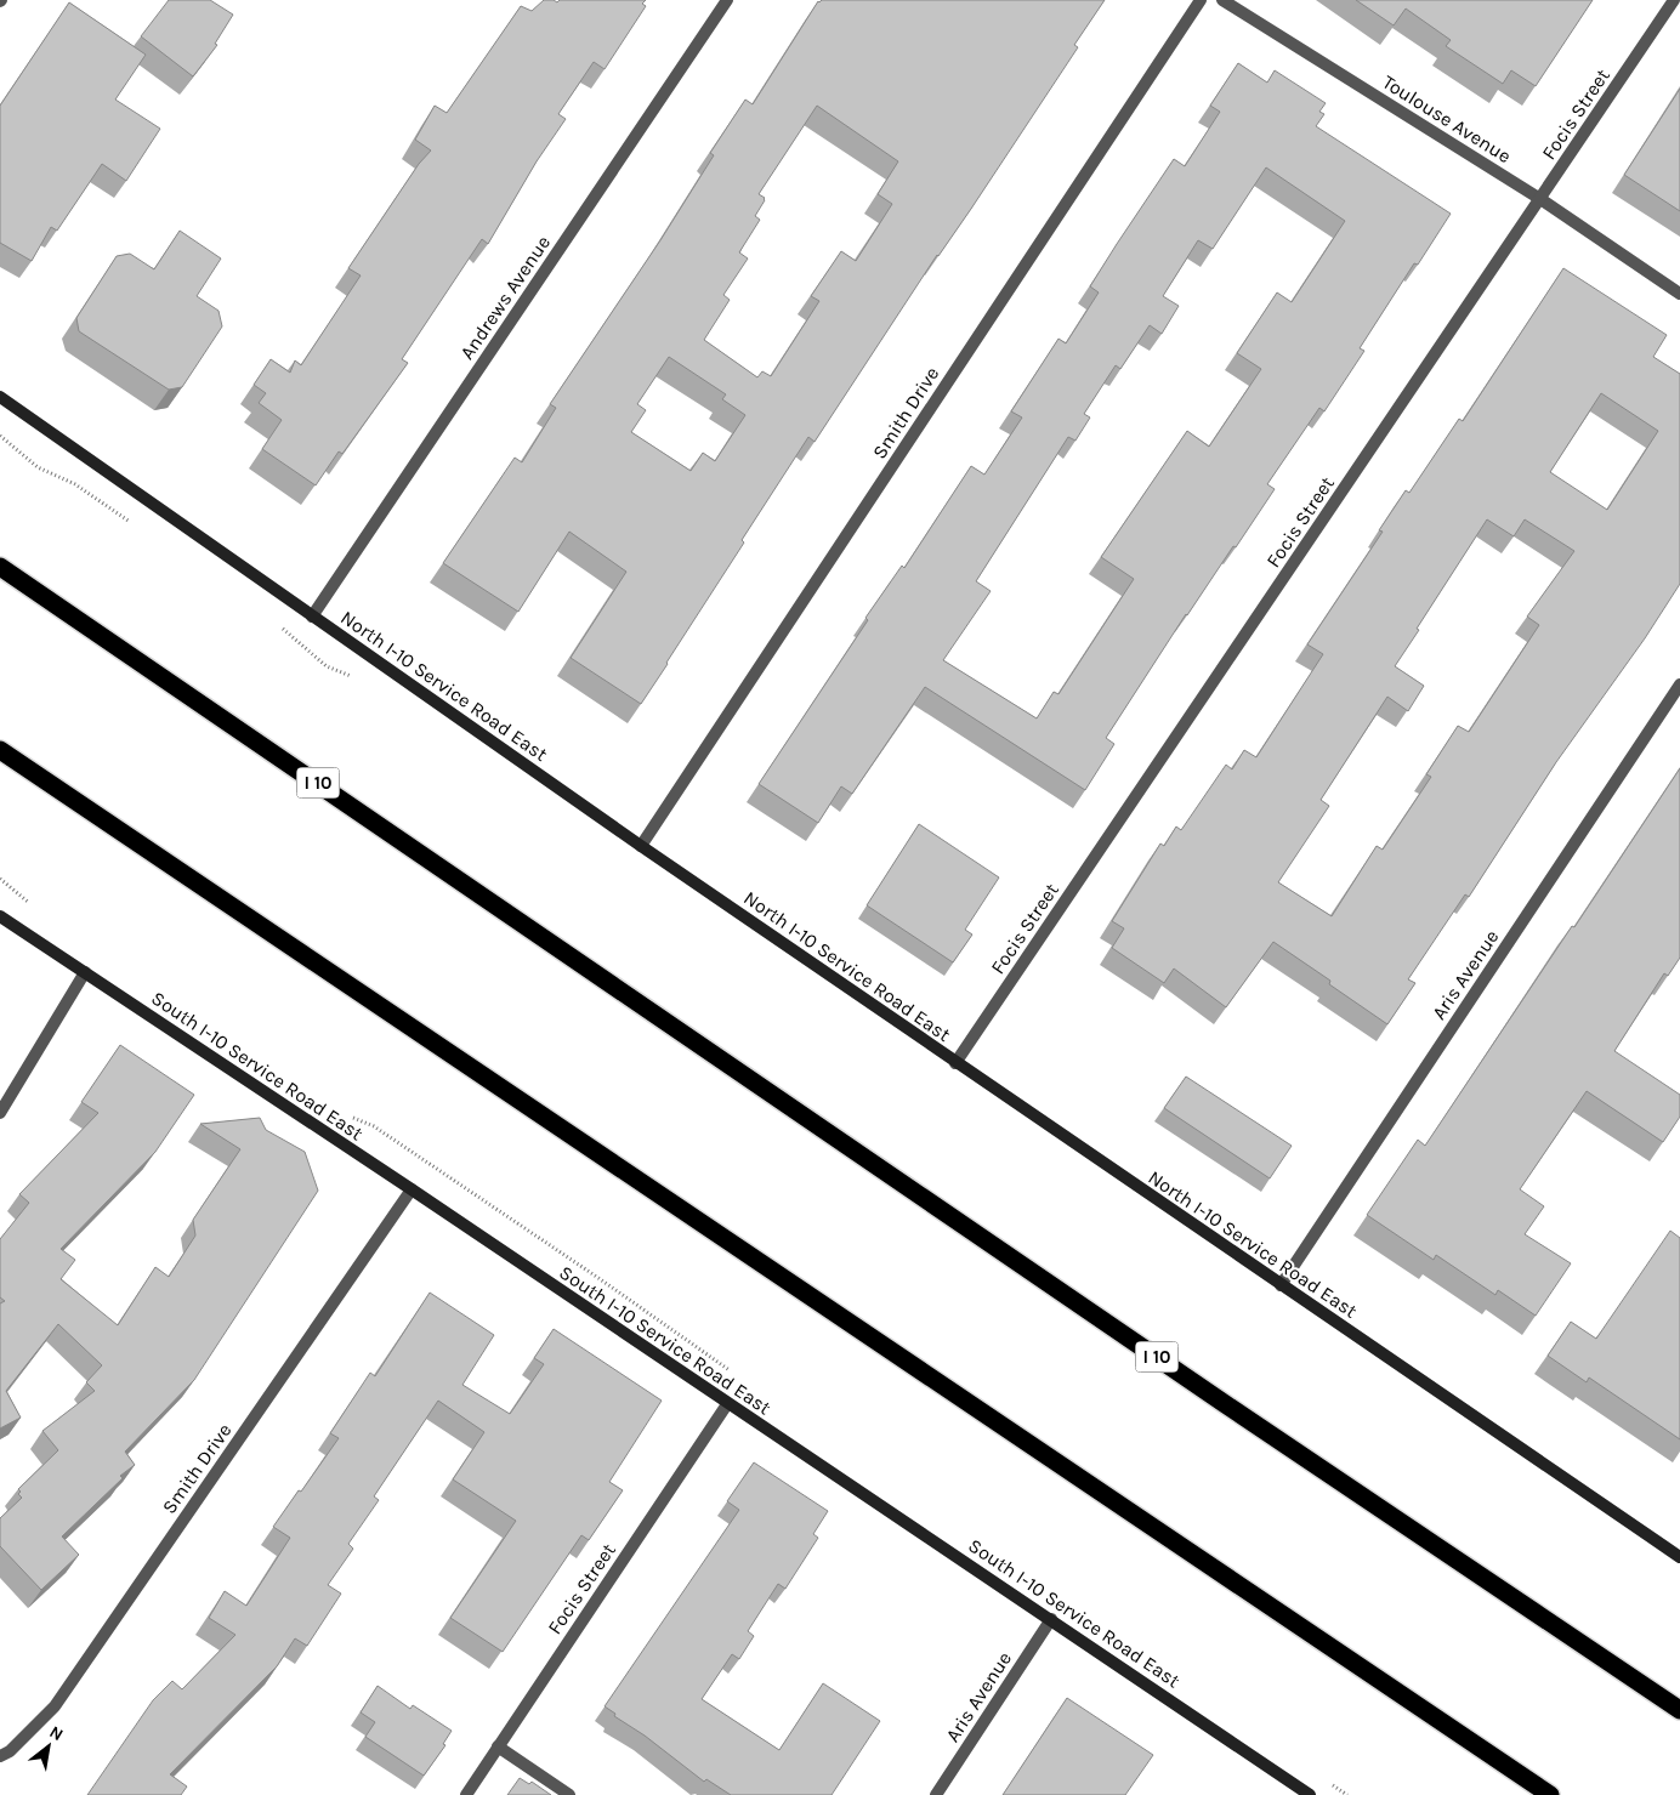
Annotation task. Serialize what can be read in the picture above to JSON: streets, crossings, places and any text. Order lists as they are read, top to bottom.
{
  "streets": {
    "highway": ["I 10"],
    "street": [
      "Focis Street",
      "Toulouse Avenue",
      "Andrews Avenue",
      "Smith Drive",
      "North I-10 Service Road East",
      "Aris Avenue",
      "South I-10 Service Road East"
    ]
  },
  "crossings": [
    ["Focis Street", "Toulouse Avenue"],
    ["Focis Street", "North I-10 Service Road East"],
    ["Focis Street", "South I-10 Service Road East"],
    ["Andrews Avenue", "North I-10 Service Road East"],
    ["Smith Drive", "North I-10 Service Road East"],
    ["Smith Drive", "South I-10 Service Road East"],
    ["North I-10 Service Road East", "Aris Avenue"],
    ["Aris Avenue", "South I-10 Service Road East"]
  ],
  "north": "top right"
}
